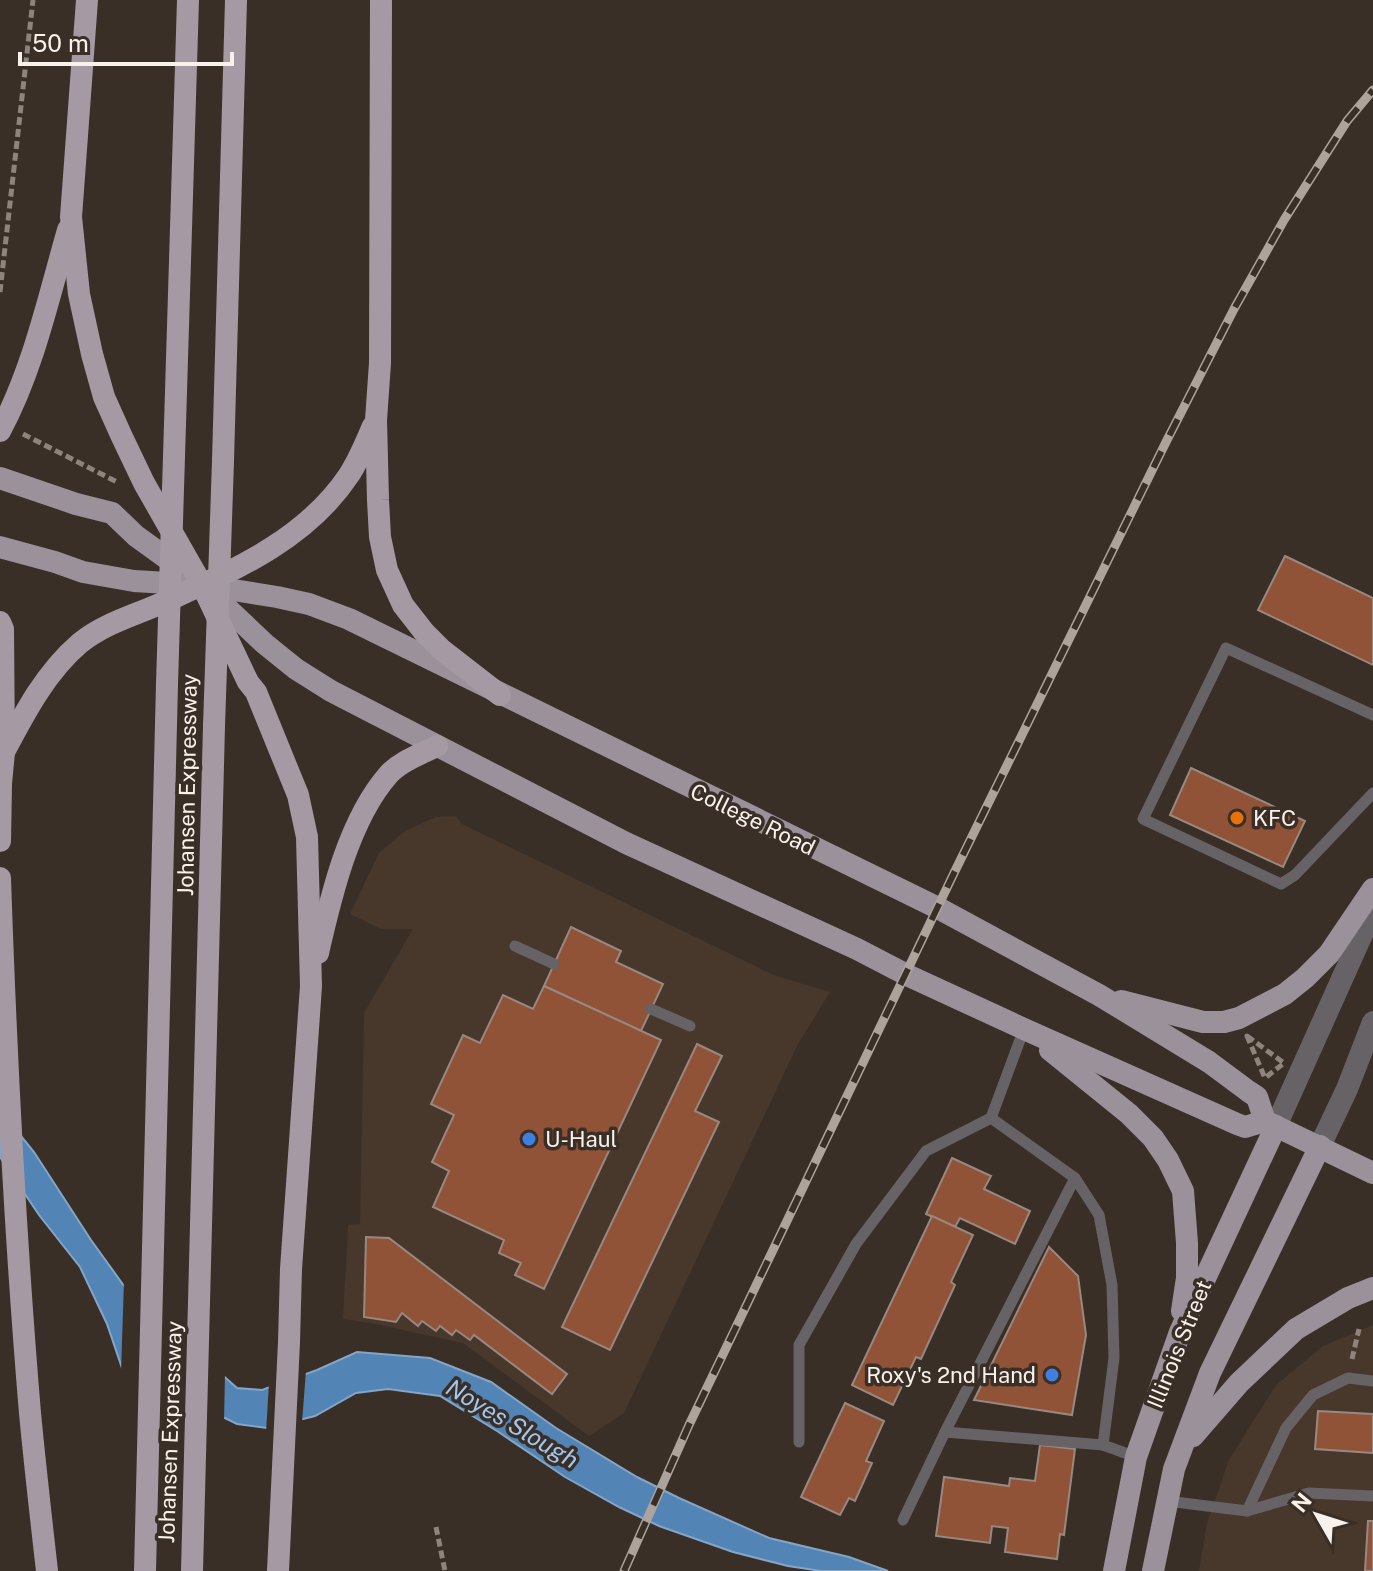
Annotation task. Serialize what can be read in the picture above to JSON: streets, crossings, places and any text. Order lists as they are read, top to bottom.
{
  "streets": {
    "highway": ["Johansen Expressway"],
    "main road": ["College Road", "Illinois Street"]
  },
  "crossings": [
    ["College Road", "Illinois Street"]
  ],
  "water": ["Noyes Slough"],
  "places": ["KFC", "U-Haul", "Roxy's 2nd Hand"],
  "scale_bar": "50 m",
  "north": "top left"
}
